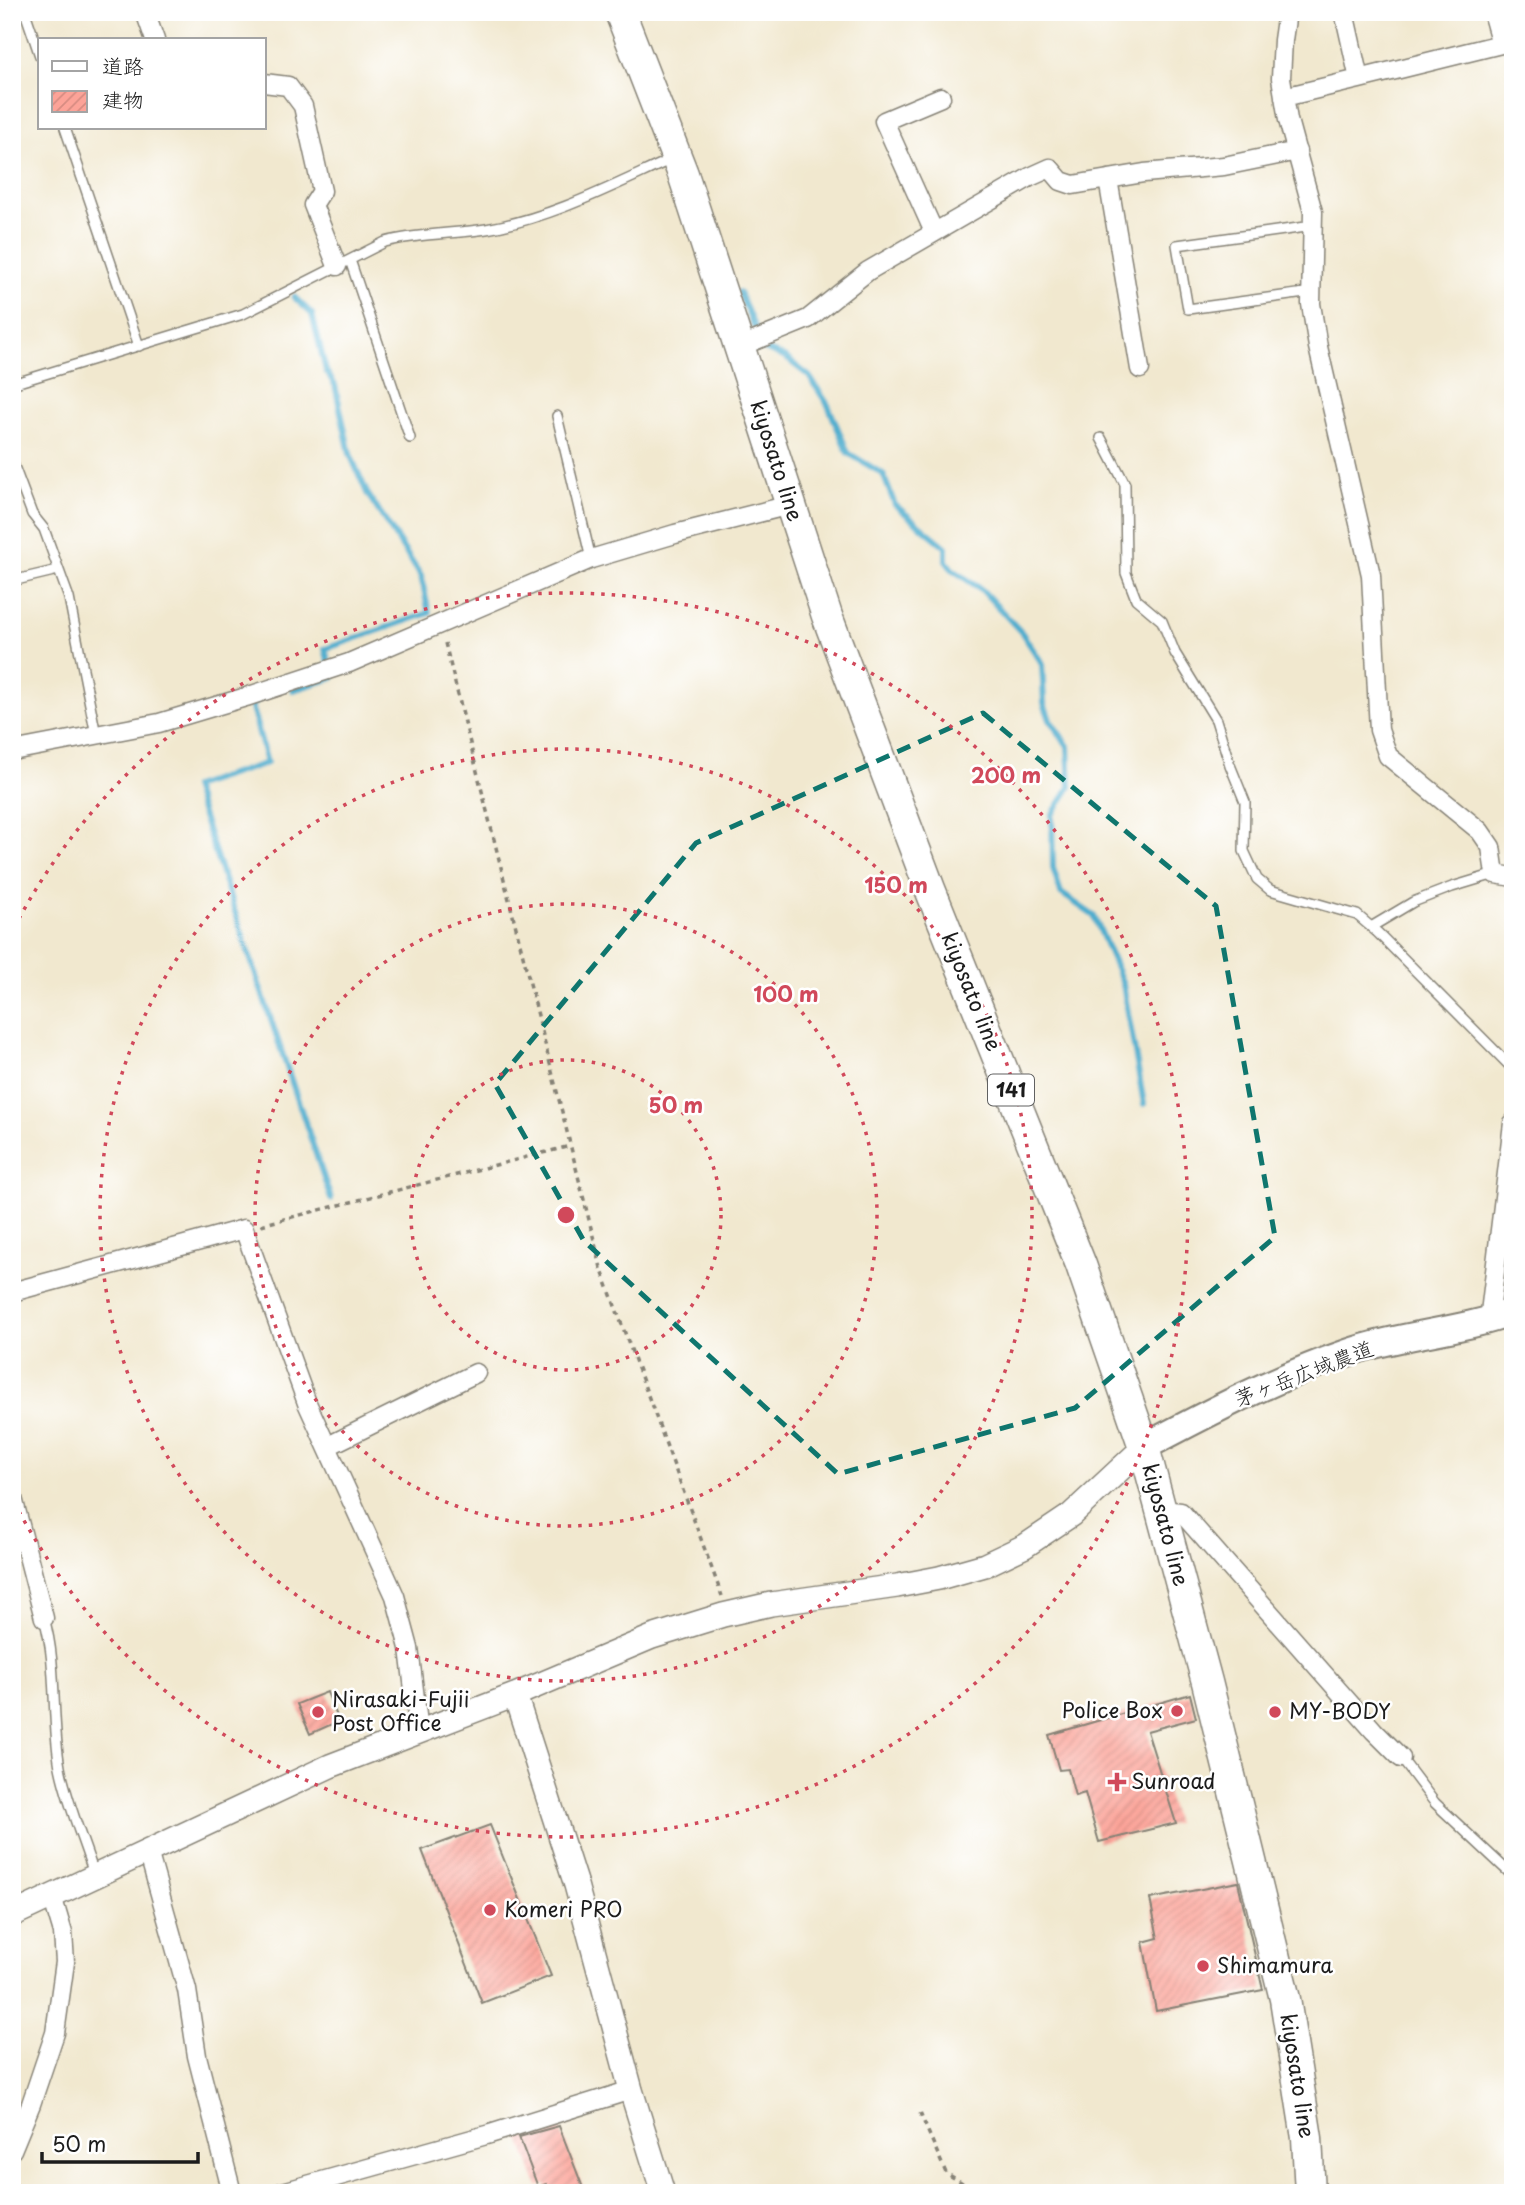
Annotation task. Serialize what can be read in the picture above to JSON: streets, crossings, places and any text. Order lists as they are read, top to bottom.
{
  "streets": {
    "highway": ["kiyosato line", "141"],
    "main road": ["茅ヶ岳広域農道"]
  },
  "crossings": [
    ["kiyosato line", "茅ヶ岳広域農道"]
  ],
  "places": {
    "other": [
      "Police Box",
      "Nirasaki-Fujii Post Office",
      "MY-BODY",
      "Komeri PRO",
      "Shimamura"
    ],
    "health": ["Sunroad"]
  },
  "legend": ["道路", "建物"],
  "scale_bar": "50 m",
  "rings": [
    "200 m",
    "150 m",
    "100 m",
    "50 m"
  ]
}
